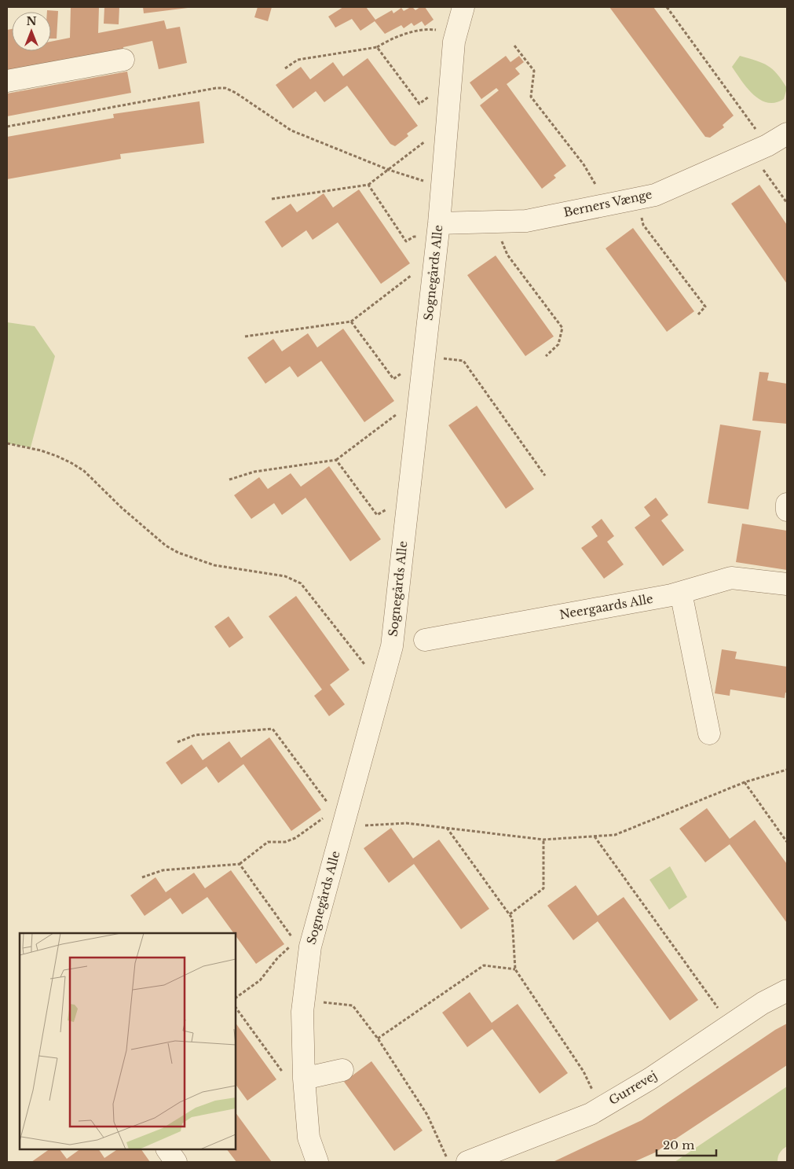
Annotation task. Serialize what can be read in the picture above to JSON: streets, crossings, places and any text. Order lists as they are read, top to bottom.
{
  "streets": {
    "street": [
      "Berners Vænge",
      "Sognegårds Alle",
      "Neergaards Alle",
      "Gurrevej"
    ]
  },
  "crossings": [
    ["Berners Vænge", "Sognegårds Alle"]
  ],
  "scale_bar": "20 m",
  "north": "top"
}
